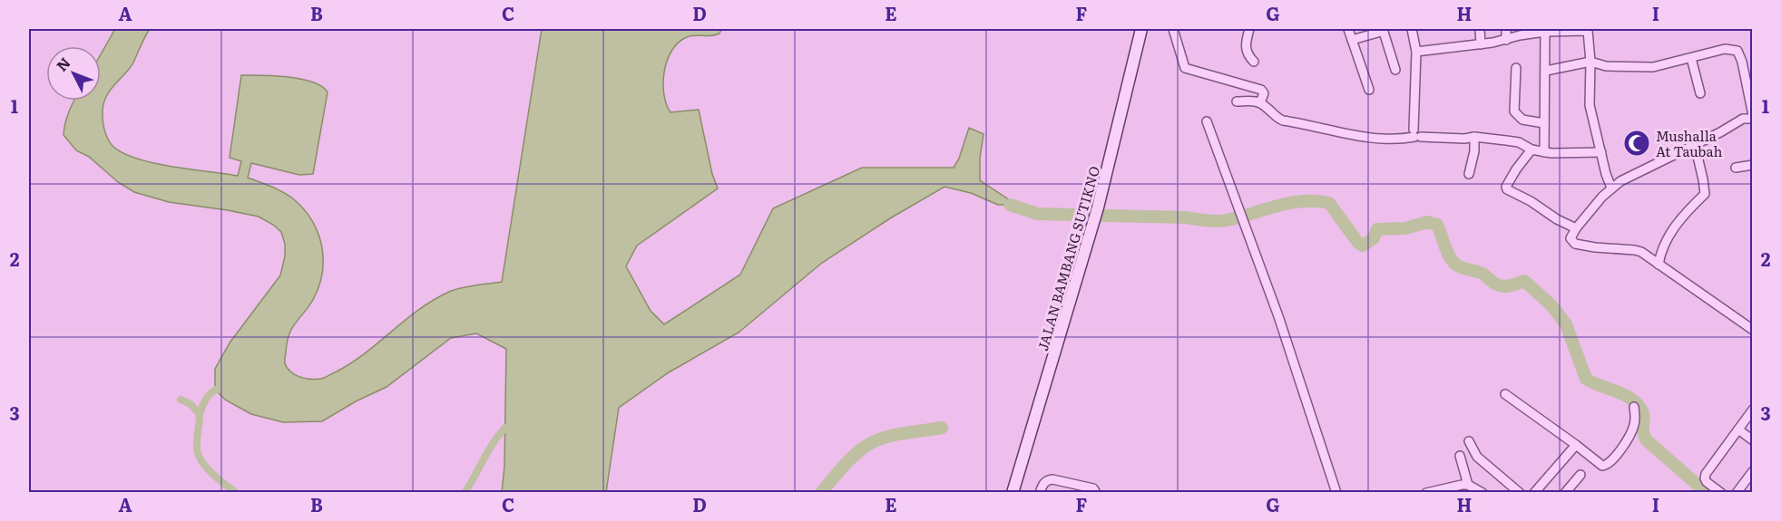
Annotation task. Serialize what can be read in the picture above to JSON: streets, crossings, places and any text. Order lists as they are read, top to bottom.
{
  "streets": {
    "street": ["JALAN BAMBANG SUTIKNO"]
  },
  "places": {
    "mosque": ["Mushalla At Taubah"]
  },
  "north": "top left",
  "grid": {
    "columns": [
      "A",
      "B",
      "C",
      "D",
      "E",
      "F",
      "G",
      "H",
      "I"
    ],
    "rows": ["1", "2", "3"]
  }
}
